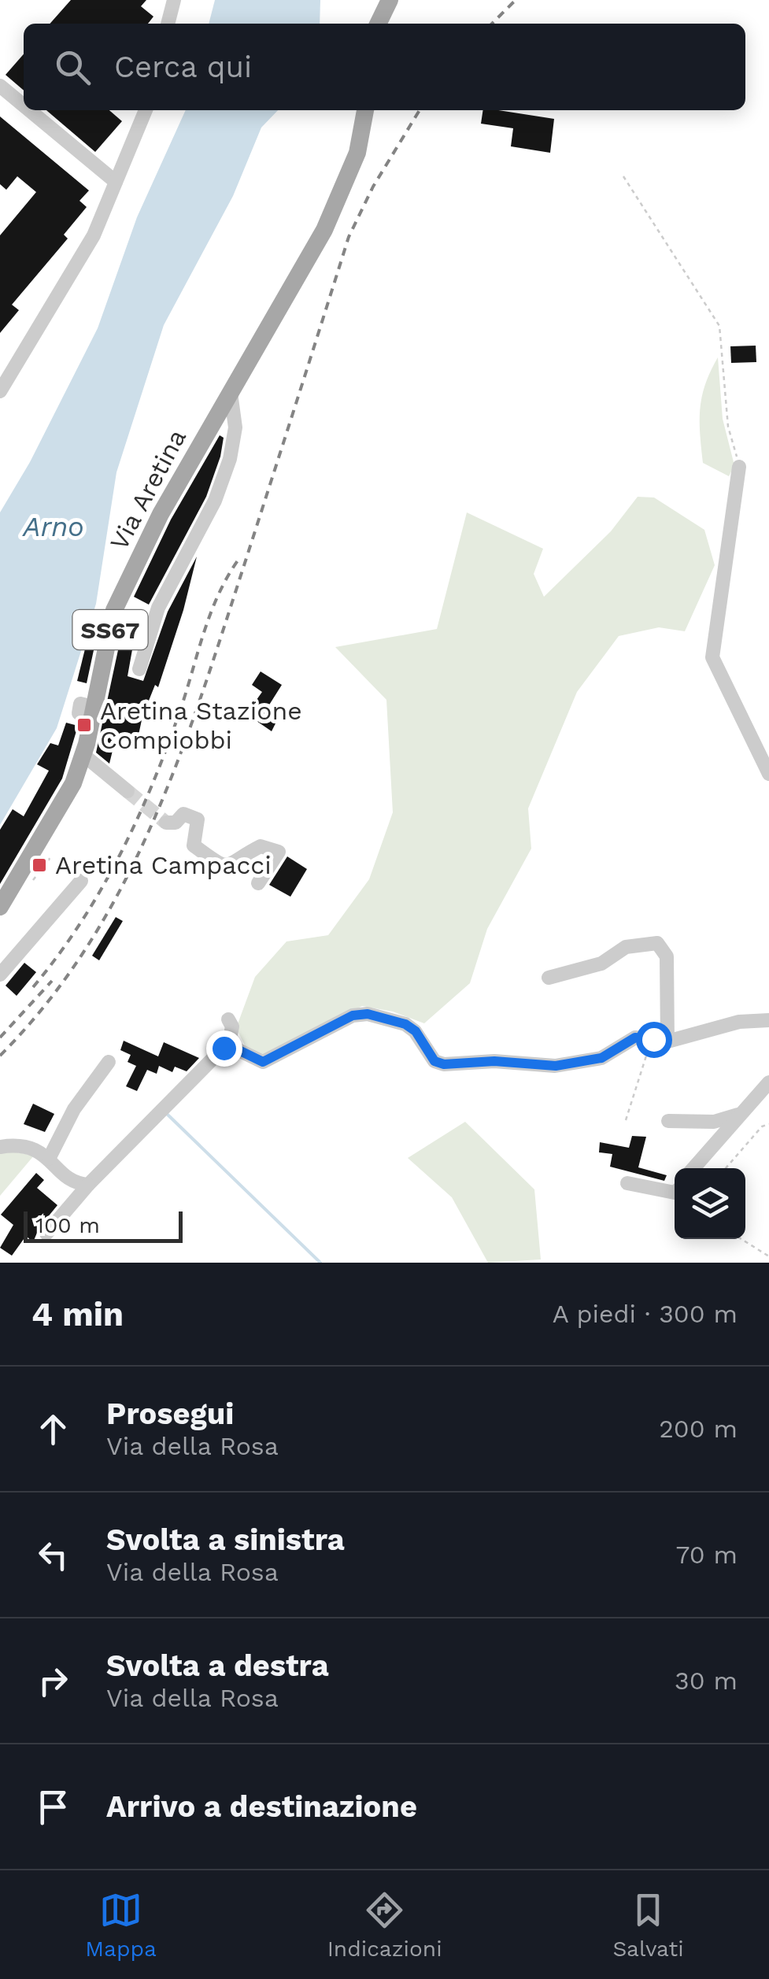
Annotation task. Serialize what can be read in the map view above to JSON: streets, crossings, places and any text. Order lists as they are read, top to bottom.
{
  "streets": {
    "main road": ["Via Aretina", "SS67"]
  },
  "water": ["Arno"],
  "places": {
    "transit": ["Aretina Stazione Compiobbi", "Aretina Campacci"]
  },
  "scale_bar": "100 m",
  "page": {
    "search": "Cerca qui",
    "scale": "100 m",
    "heading": ["4 min", "A piedi · 300 m"],
    "list": [
      ["Prosegui", "Via della Rosa", "200 m"],
      ["Svolta a sinistra", "Via della Rosa", "70 m"],
      ["Svolta a destra", "Via della Rosa", "30 m"],
      "Arrivo a destinazione"
    ],
    "nav": ["Mappa", "Indicazioni", "Salvati"]
  }
}
